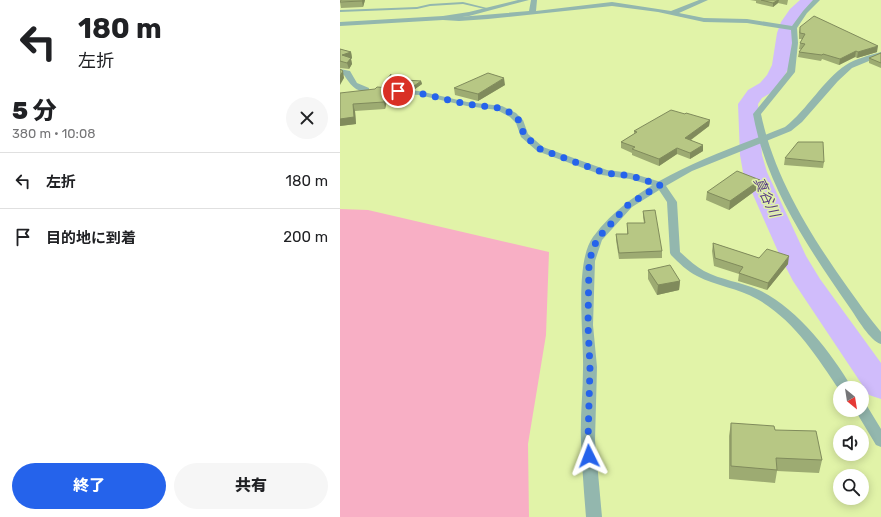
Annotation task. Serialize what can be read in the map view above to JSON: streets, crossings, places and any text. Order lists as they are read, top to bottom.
{
  "water": ["真谷川"],
  "north": "bottom right",
  "page": {
    "turn": ["180 m", "左折"],
    "heading": ["5 分", "380 m · 10:08"],
    "list": [
      {
        "name": "左折",
        "value": "180 m"
      },
      {
        "name": "目的地に到着",
        "value": "200 m"
      }
    ],
    "buttons": ["終了", "共有"]
  }
}
